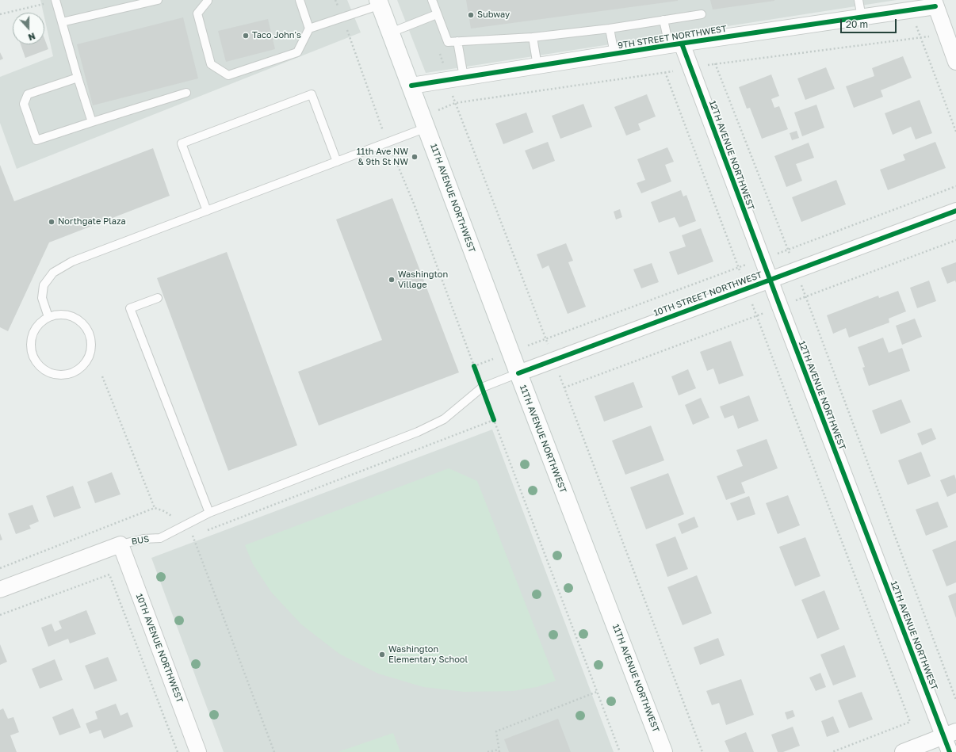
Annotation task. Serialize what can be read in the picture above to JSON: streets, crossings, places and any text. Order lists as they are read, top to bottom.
{
  "streets": {
    "main road": ["11TH AVENUE NORTHWEST"],
    "street": [
      "9TH STREET NORTHWEST",
      "12TH AVENUE NORTHWEST",
      "10TH STREET NORTHWEST",
      "10TH AVENUE NORTHWEST"
    ],
    "lane": ["BUS"]
  },
  "crossings": [
    ["9TH STREET NORTHWEST", "12TH AVENUE NORTHWEST"],
    ["9TH STREET NORTHWEST", "11TH AVENUE NORTHWEST"],
    ["12TH AVENUE NORTHWEST", "10TH STREET NORTHWEST"],
    ["11TH AVENUE NORTHWEST", "10TH STREET NORTHWEST"],
    ["BUS", "10TH AVENUE NORTHWEST"]
  ],
  "places": [
    "Subway",
    "Taco John's",
    "11th Ave NW & 9th St NW",
    "Northgate Plaza",
    "Washington Village",
    "Washington Elementary School"
  ],
  "scale_bar": "20 m",
  "north": "bottom"
}
